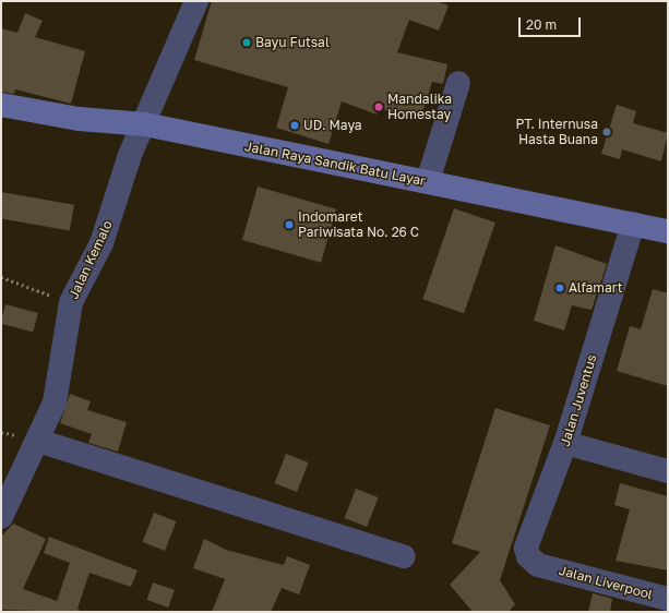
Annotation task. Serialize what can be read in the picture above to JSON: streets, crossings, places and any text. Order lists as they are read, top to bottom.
{
  "streets": {
    "main road": ["Jalan Raya Sandik Batu Layar"],
    "street": ["Jalan Kemalo", "Jalan Juventus", "Jalan Liverpool"]
  },
  "crossings": [
    ["Jalan Raya Sandik Batu Layar", "Jalan Kemalo"],
    ["Jalan Raya Sandik Batu Layar", "Jalan Juventus"],
    ["Jalan Juventus", "Jalan Liverpool"]
  ],
  "places": [
    "Bayu Futsal",
    "Mandalika Homestay",
    "UD. Maya",
    "PT. Internusa Hasta Buana",
    "Indomaret Pariwisata No. 26 C",
    "Alfamart"
  ],
  "scale_bar": "20 m"
}
